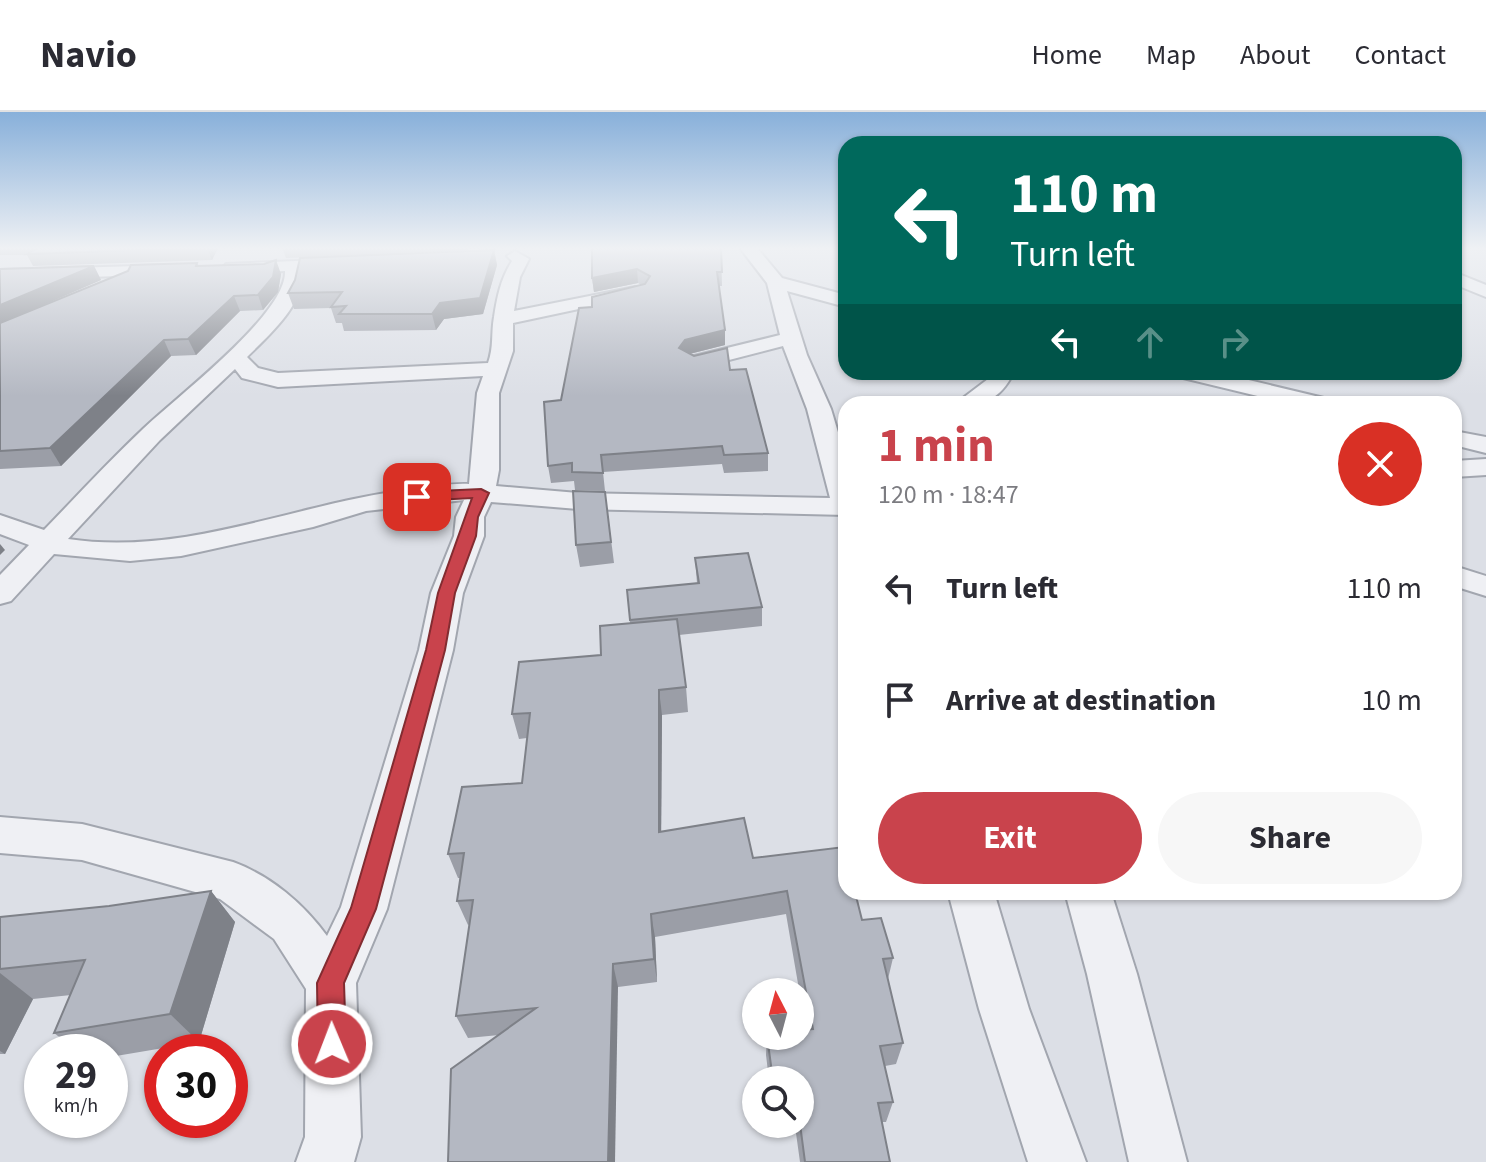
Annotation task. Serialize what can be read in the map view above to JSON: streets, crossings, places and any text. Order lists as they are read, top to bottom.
{
  "north": "top",
  "page": {
    "header": "Navio",
    "nav": [
      "Home",
      "Map",
      "About",
      "Contact"
    ],
    "turn": ["110 m", "Turn left"],
    "heading": ["1 min", "120 m · 18:47"],
    "list": [
      {
        "name": "Turn left",
        "value": "110 m"
      },
      {
        "name": "Arrive at destination",
        "value": "10 m"
      }
    ],
    "buttons": ["Exit", "Share"],
    "speed": "29 km/h",
    "limit": "30"
  }
}
